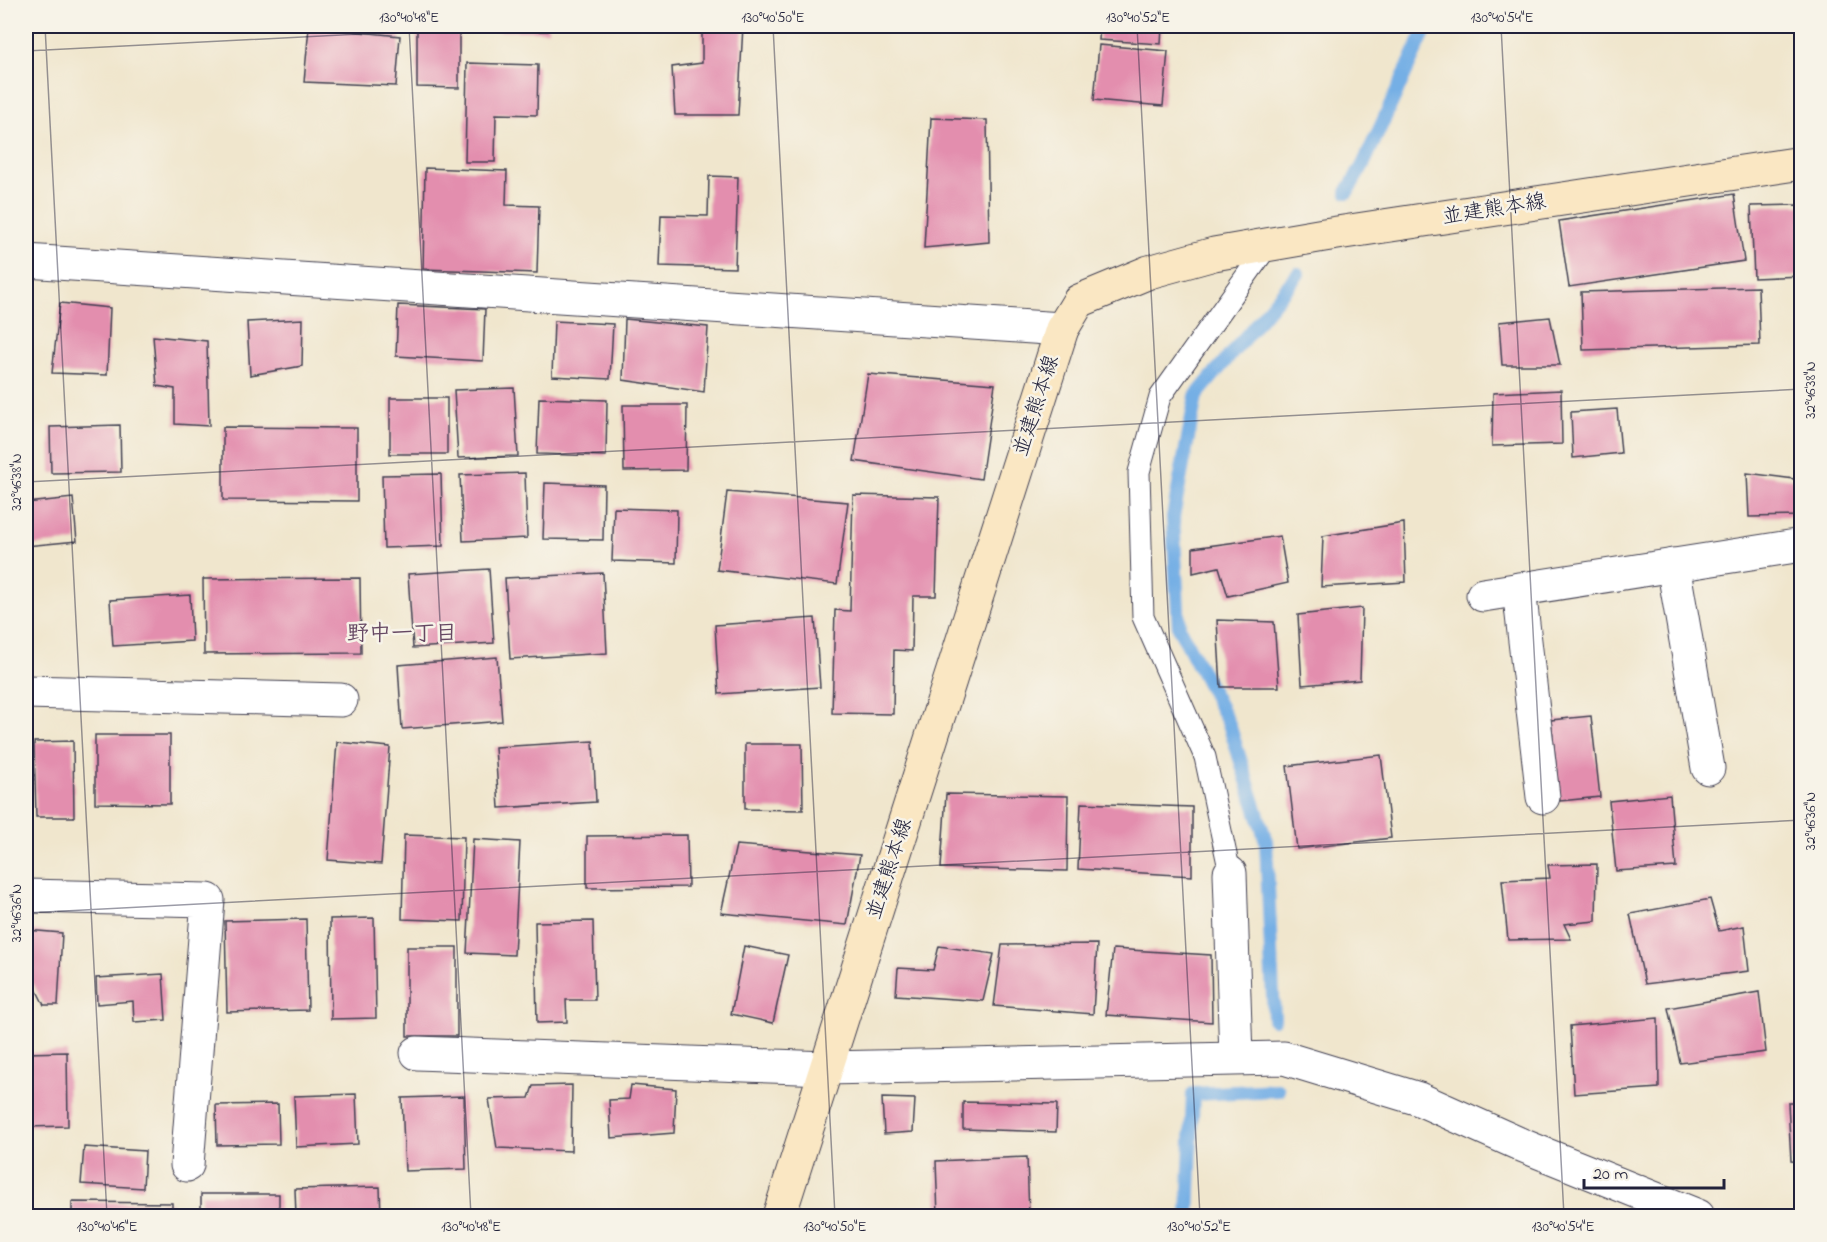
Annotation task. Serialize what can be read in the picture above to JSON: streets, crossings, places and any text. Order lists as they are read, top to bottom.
{
  "streets": {
    "main road": ["並建熊本線"]
  },
  "districts": ["野中一丁目"],
  "scale_bar": "20 m",
  "coordinates": [
    "130°40'48\"E",
    "130°40'50\"E",
    "130°40'52\"E",
    "130°40'54\"E",
    "32°46'38\"N",
    "32°46'36\"N",
    "130°40'46\"E"
  ]
}
